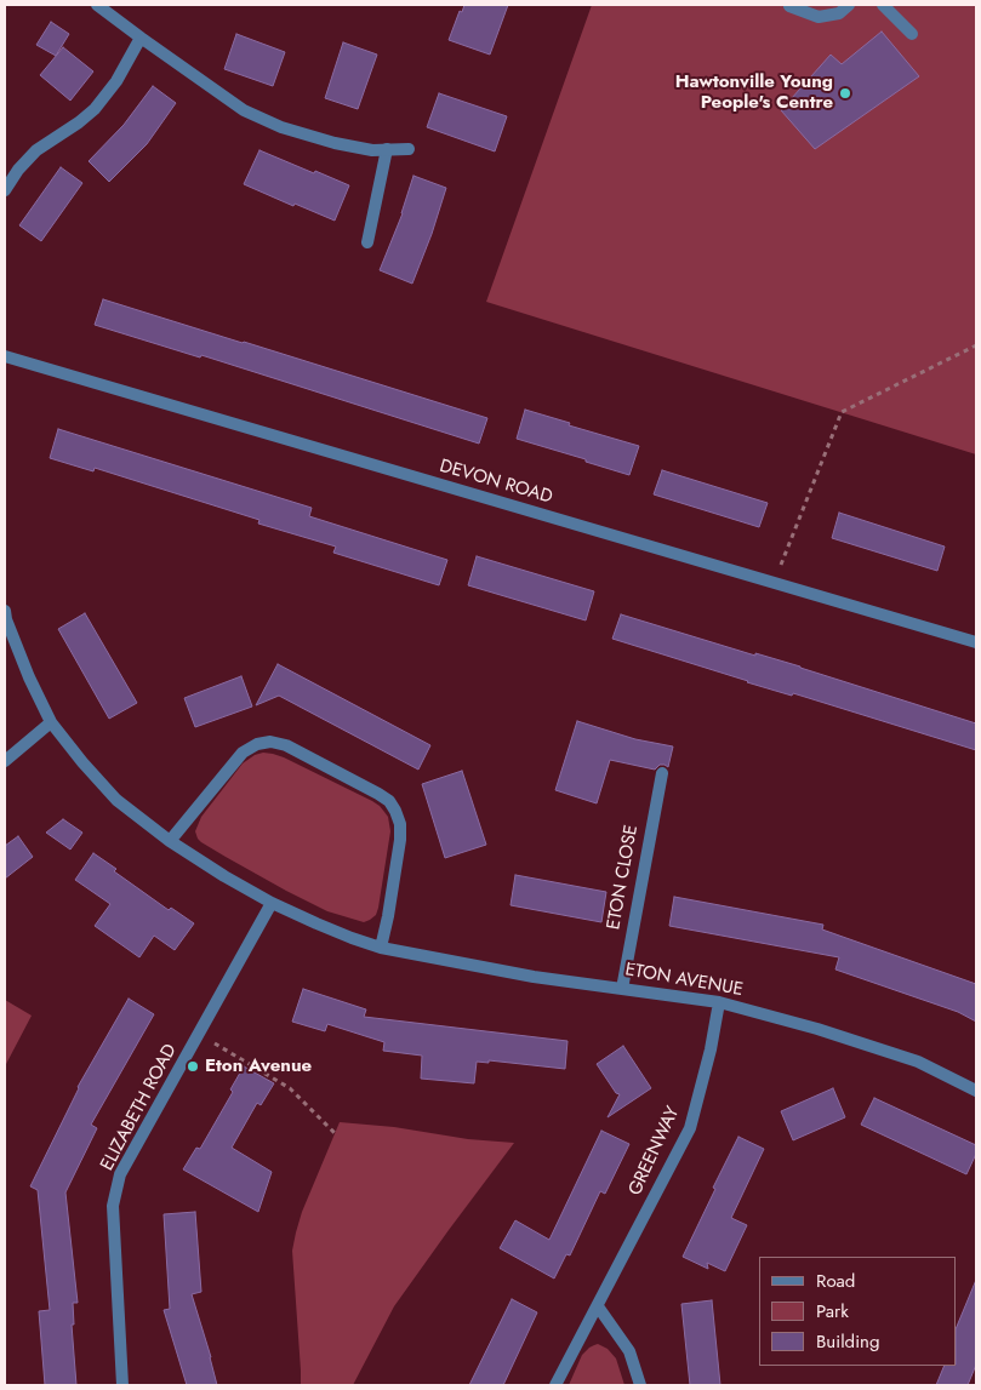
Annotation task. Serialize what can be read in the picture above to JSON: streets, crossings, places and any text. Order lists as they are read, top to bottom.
{
  "streets": {
    "street": [
      "DEVON ROAD",
      "ETON CLOSE",
      "ETON AVENUE",
      "ELIZABETH ROAD",
      "GREENWAY"
    ]
  },
  "crossings": [
    ["ETON CLOSE", "ETON AVENUE"],
    ["ETON AVENUE", "ELIZABETH ROAD"],
    ["ETON AVENUE", "GREENWAY"]
  ],
  "places": ["Hawtonville Young People's Centre", "Eton Avenue"],
  "legend": ["Road", "Park", "Building"]
}
